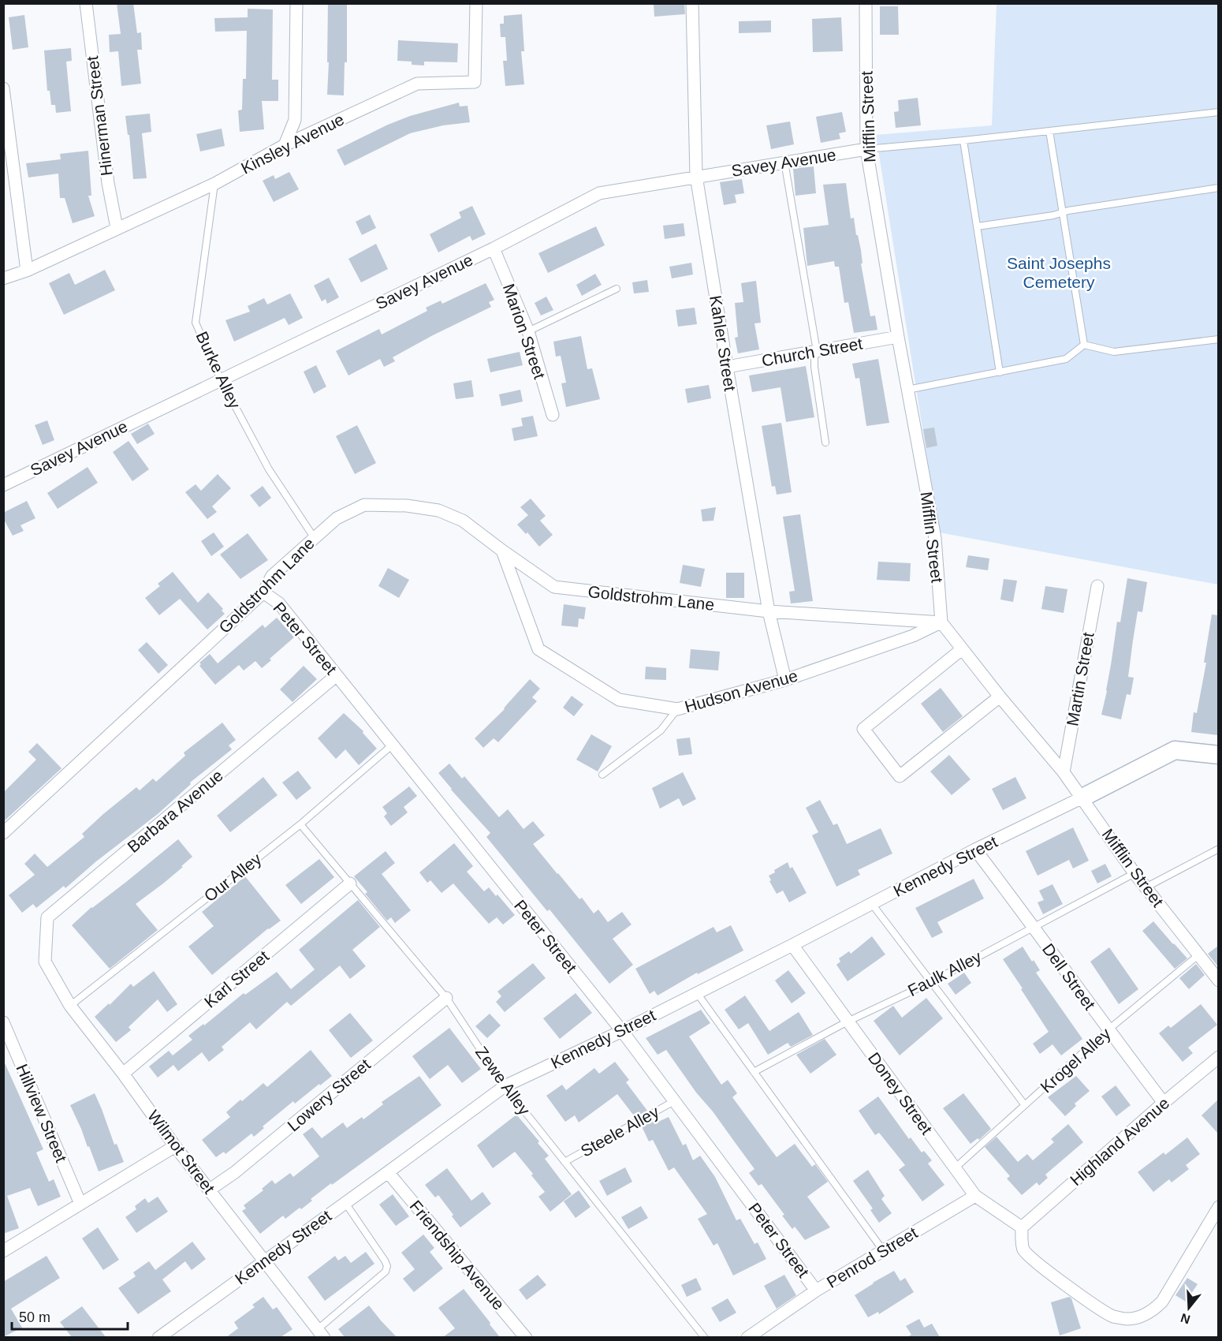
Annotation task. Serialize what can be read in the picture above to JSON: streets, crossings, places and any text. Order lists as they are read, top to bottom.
{
  "streets": {
    "street": [
      "Hinerman Street",
      "Mifflin Street",
      "Kinsley Avenue",
      "Savey Avenue",
      "Marion Street",
      "Kahler Street",
      "Church Street",
      "Goldstrohm Lane",
      "Peter Street",
      "Martin Street",
      "Hudson Avenue",
      "Barbara Avenue",
      "Kennedy Street",
      "Dell Street",
      "Karl Street",
      "Doney Street",
      "Lowery Street",
      "Hillview Street",
      "Highland Avenue",
      "Wilmot Street",
      "Friendship Avenue",
      "Penrod Street"
    ],
    "lane": [
      "Burke Alley",
      "Our Alley",
      "Faulk Alley",
      "Krogel Alley",
      "Zewe Alley",
      "Steele Alley"
    ]
  },
  "crossings": [
    ["Hinerman Street", "Kinsley Avenue"],
    ["Mifflin Street", "Savey Avenue"],
    ["Mifflin Street", "Church Street"],
    ["Mifflin Street", "Goldstrohm Lane"],
    ["Mifflin Street", "Martin Street"],
    ["Mifflin Street", "Hudson Avenue"],
    ["Mifflin Street", "Kennedy Street"],
    ["Mifflin Street", "Faulk Alley"],
    ["Mifflin Street", "Krogel Alley"],
    ["Kinsley Avenue", "Burke Alley"],
    ["Savey Avenue", "Marion Street"],
    ["Savey Avenue", "Kahler Street"],
    ["Savey Avenue", "Burke Alley"],
    ["Kahler Street", "Church Street"],
    ["Kahler Street", "Goldstrohm Lane"],
    ["Kahler Street", "Hudson Avenue"],
    ["Burke Alley", "Goldstrohm Lane"],
    ["Goldstrohm Lane", "Peter Street"],
    ["Goldstrohm Lane", "Hudson Avenue"],
    ["Peter Street", "Barbara Avenue"],
    ["Peter Street", "Kennedy Street"],
    ["Peter Street", "Our Alley"],
    ["Peter Street", "Steele Alley"],
    ["Peter Street", "Penrod Street"],
    ["Barbara Avenue", "Wilmot Street"],
    ["Kennedy Street", "Dell Street"],
    ["Kennedy Street", "Zewe Alley"],
    ["Kennedy Street", "Doney Street"],
    ["Kennedy Street", "Wilmot Street"],
    ["Kennedy Street", "Friendship Avenue"],
    ["Our Alley", "Zewe Alley"],
    ["Our Alley", "Wilmot Street"],
    ["Faulk Alley", "Dell Street"],
    ["Faulk Alley", "Doney Street"],
    ["Dell Street", "Krogel Alley"],
    ["Dell Street", "Highland Avenue"],
    ["Karl Street", "Zewe Alley"],
    ["Karl Street", "Wilmot Street"],
    ["Krogel Alley", "Doney Street"],
    ["Zewe Alley", "Lowery Street"],
    ["Zewe Alley", "Steele Alley"],
    ["Doney Street", "Highland Avenue"],
    ["Doney Street", "Penrod Street"],
    ["Lowery Street", "Wilmot Street"]
  ],
  "parks": ["Saint Josephs Cemetery"],
  "scale_bar": "50 m",
  "north": "bottom"
}
